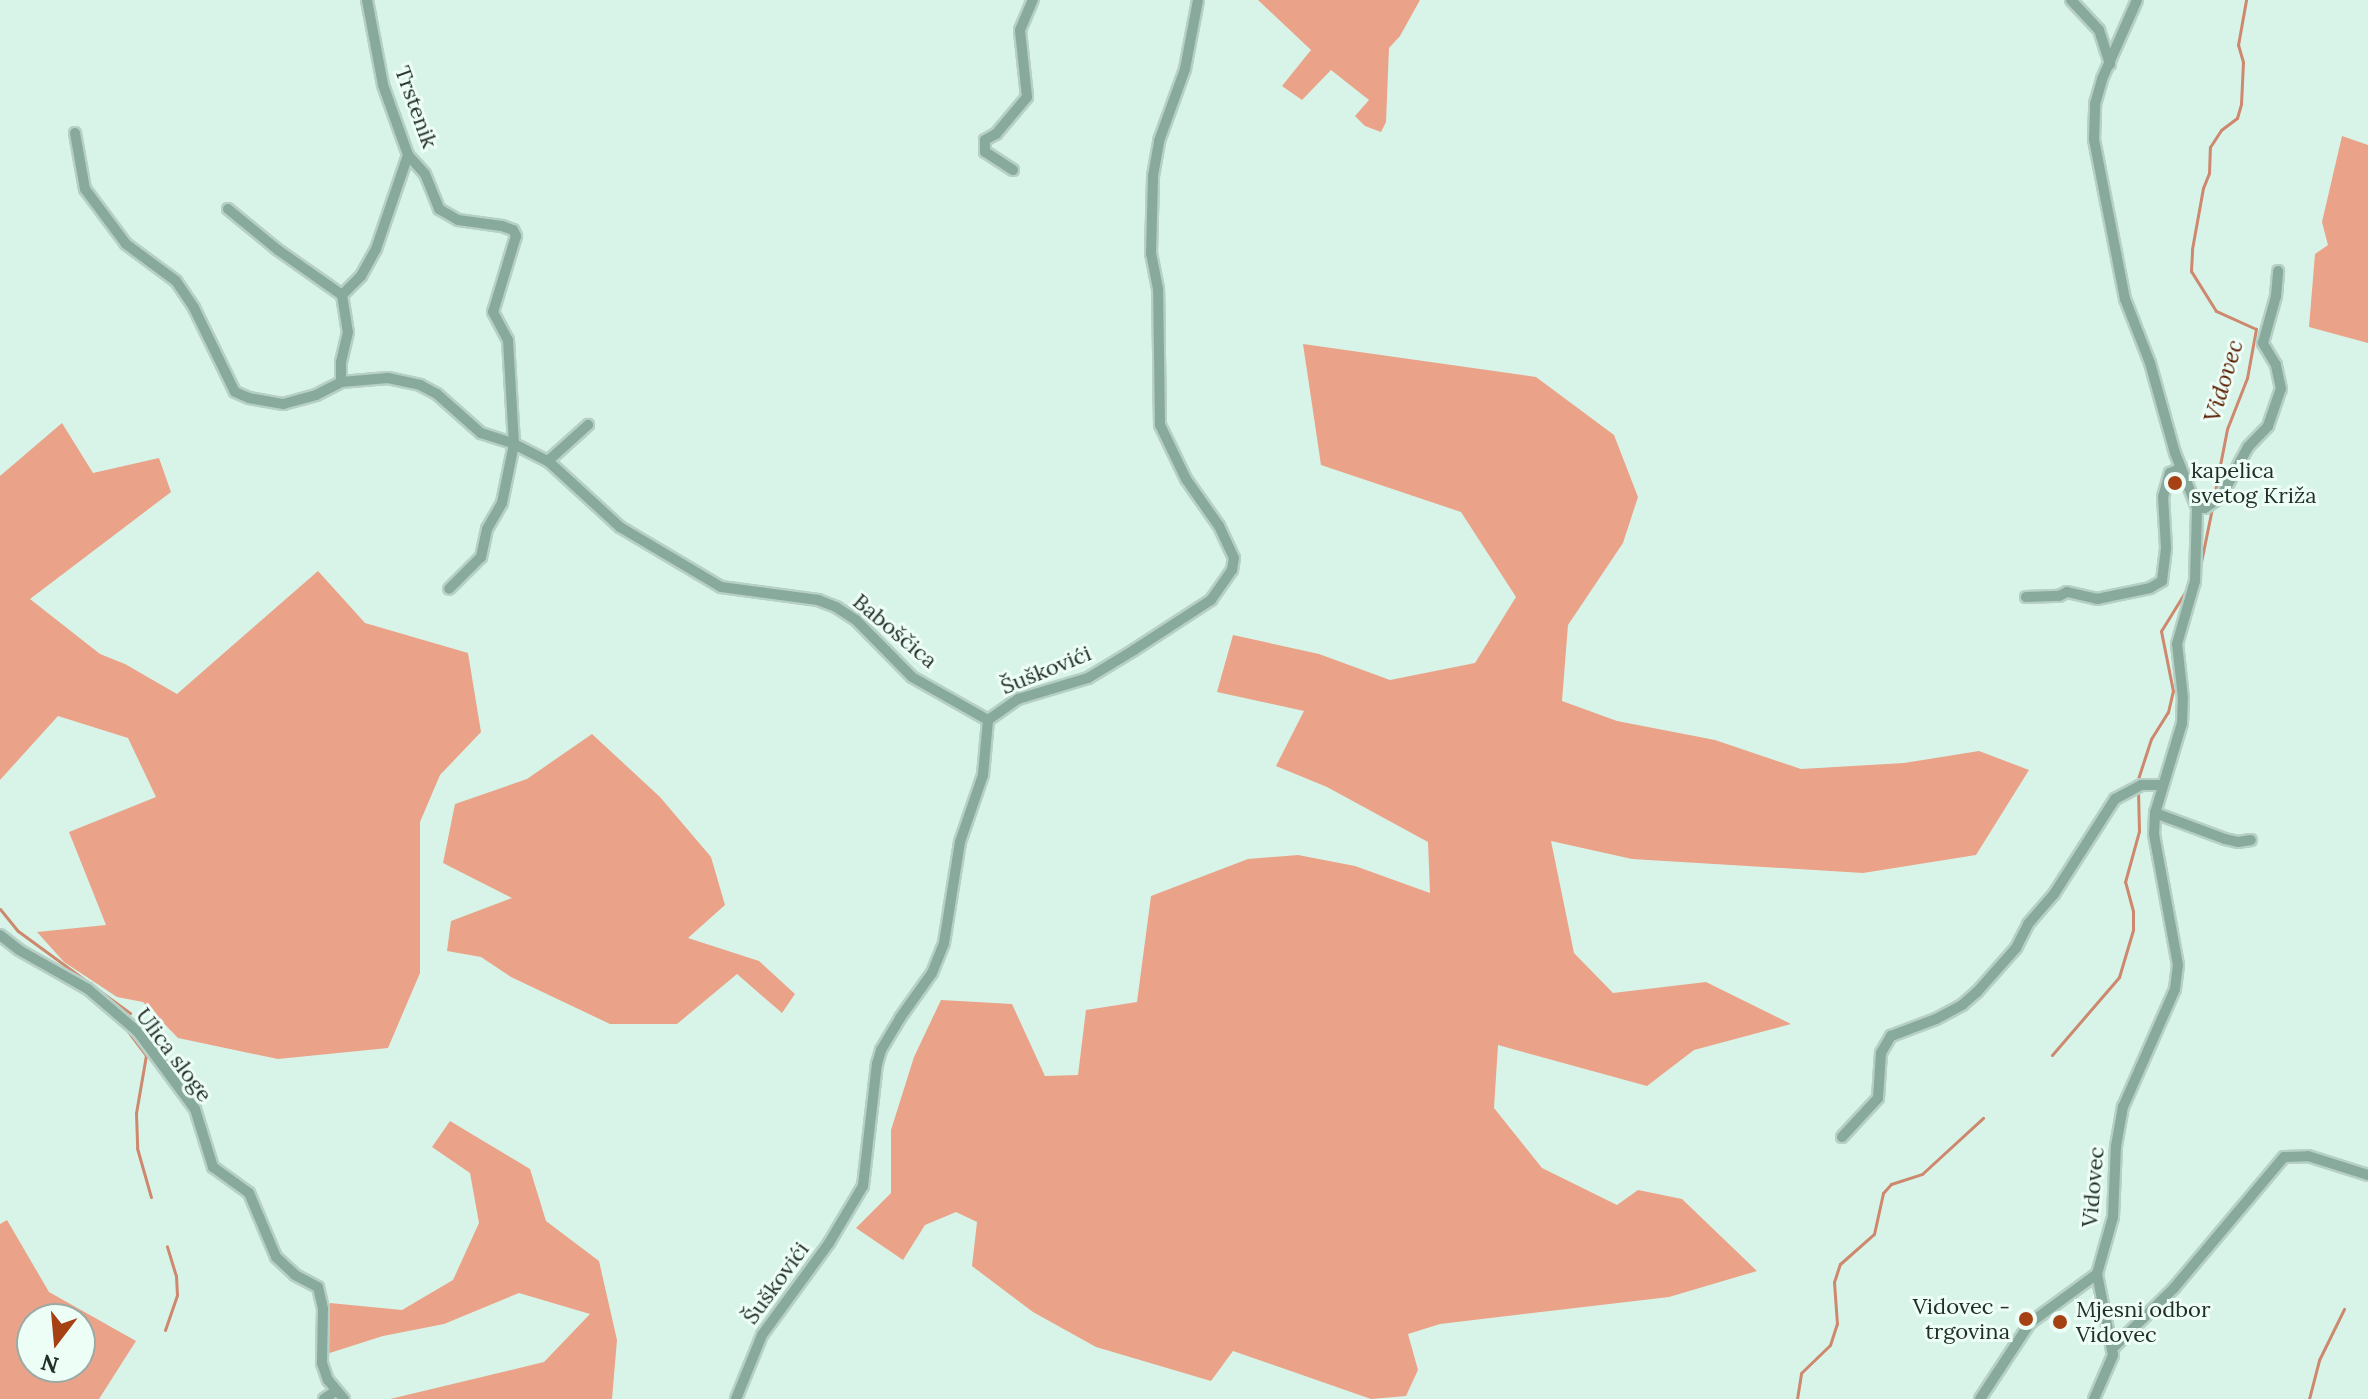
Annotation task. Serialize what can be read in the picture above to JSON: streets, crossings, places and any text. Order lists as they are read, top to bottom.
{
  "streets": {
    "street": [
      "Trstenik",
      "Baboščica",
      "Šuškovići",
      "Ulica sloge",
      "Vidovec"
    ]
  },
  "crossings": [
    ["Baboščica", "Šuškovići"]
  ],
  "water": ["Vidovec"],
  "places": ["kapelica svetog Križa", "Vidovec - trgovina", "Mjesni odbor Vidovec"],
  "north": "bottom"
}
